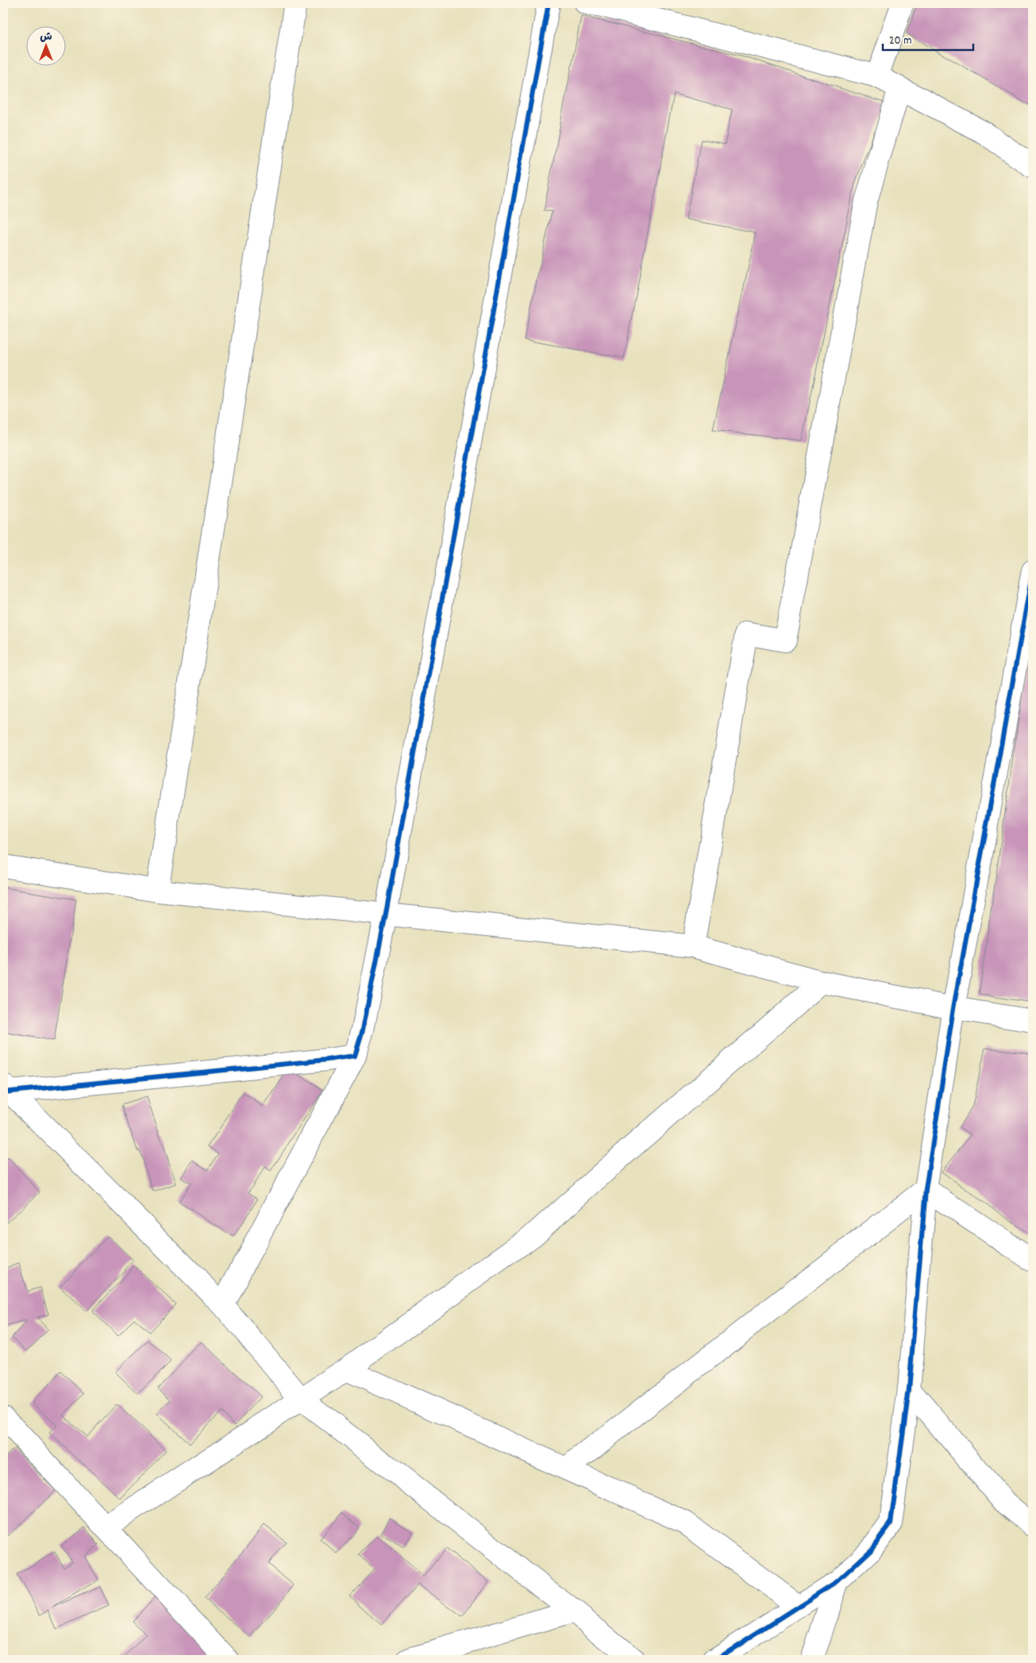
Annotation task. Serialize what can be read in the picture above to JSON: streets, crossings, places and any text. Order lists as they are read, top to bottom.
{
  "scale_bar": "20 m",
  "north": "top"
}
